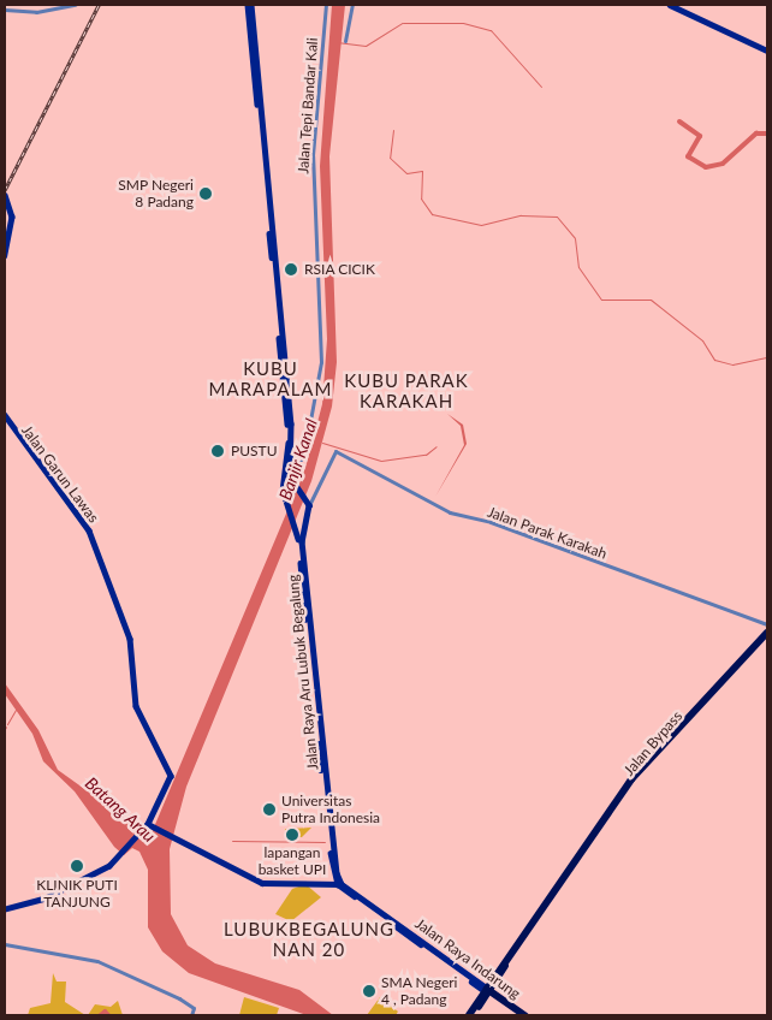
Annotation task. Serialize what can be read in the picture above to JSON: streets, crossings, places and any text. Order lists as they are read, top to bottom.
{
  "streets": {
    "highway": ["Jalan Bypass", "Jalan Raya Indarung"],
    "main road": ["Jalan Garun Lawas", "Jalan Raya Aru Lubuk Begalung"],
    "street": ["Jalan Tepi Bandar Kali", "Jalan Parak Karakah"]
  },
  "crossings": [
    ["Jalan Parak Karakah", "Jalan Raya Aru Lubuk Begalung"],
    ["Jalan Raya Aru Lubuk Begalung", "Jalan Raya Indarung"],
    ["Jalan Bypass", "Jalan Raya Indarung"]
  ],
  "districts": ["KUBU MARAPALAM", "KUBU PARAK KARAKAH", "LUBUKBEGALUNG NAN 20"],
  "water": ["Banjir Kanal", "Batang Arau"],
  "places": [
    "SMP Negeri 8 Padang",
    "RSIA CICIK",
    "PUSTU",
    "Universitas Putra Indonesia",
    "lapangan basket UPI",
    "KLINIK PUTI TANJUNG",
    "SMA Negeri 4 , Padang"
  ]
}
